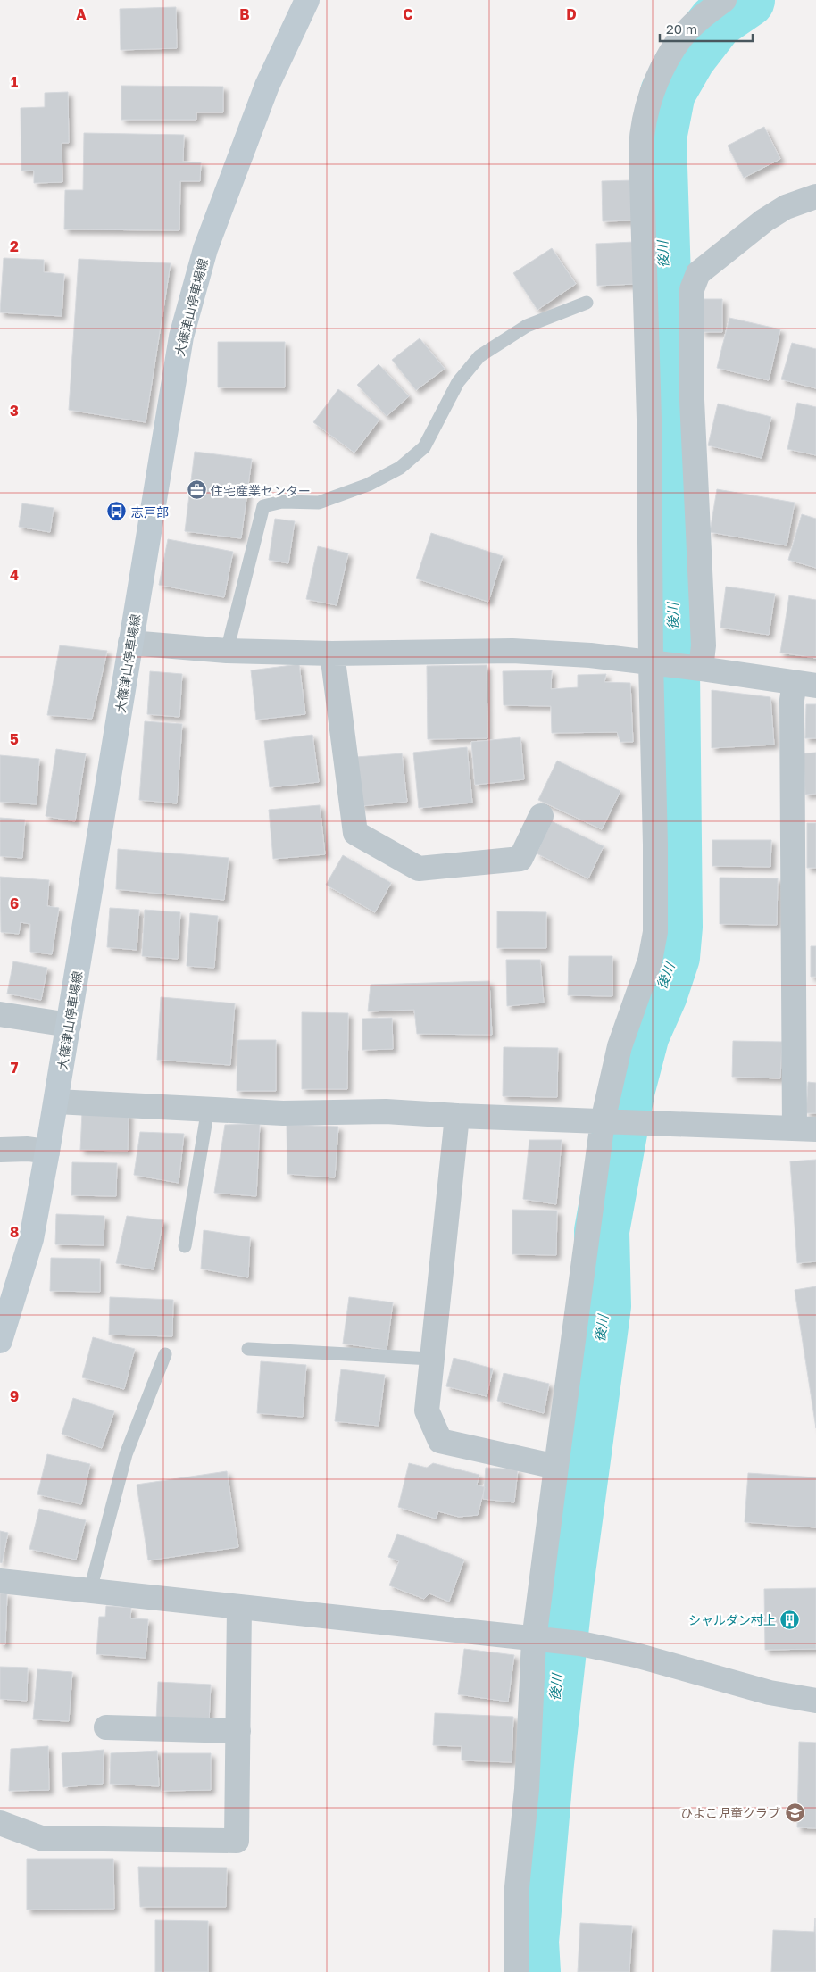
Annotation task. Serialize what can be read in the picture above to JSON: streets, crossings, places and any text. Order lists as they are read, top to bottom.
{
  "streets": {
    "main road": ["大篠津山停車場線"]
  },
  "water": ["後川"],
  "places": {
    "office": ["住宅産業センター"],
    "bus stop": ["志戸部"],
    "building": ["シャルダン村上"],
    "school or university": ["ひよこ児童クラブ"]
  },
  "scale_bar": "20 m",
  "grid": {
    "columns": [
      "A",
      "B",
      "C",
      "D"
    ],
    "rows": [
      "1",
      "2",
      "3",
      "4",
      "5",
      "6",
      "7",
      "8",
      "9"
    ]
  }
}
